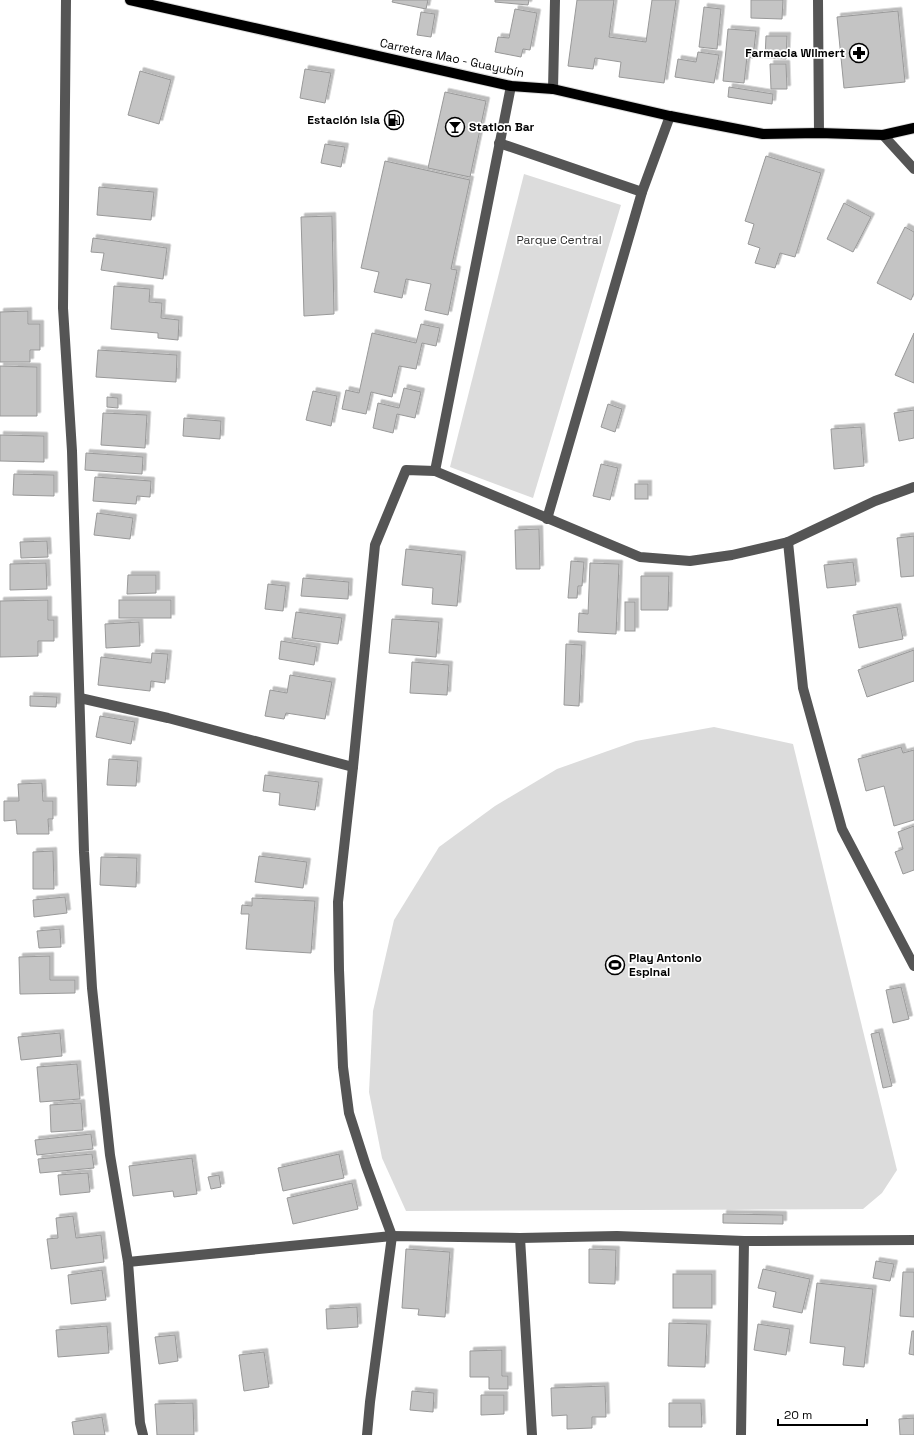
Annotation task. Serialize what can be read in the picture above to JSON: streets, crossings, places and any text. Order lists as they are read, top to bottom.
{
  "streets": {
    "main road": ["Carretera Mao - Guayubín"]
  },
  "parks": ["Parque Central"],
  "places": {
    "pharmacy": ["Farmacia Wilmert"],
    "fuel station": ["Estación Isla"],
    "bar": ["Station Bar"],
    "sports": ["Play Antonio Espinal"]
  },
  "scale_bar": "20 m"
}
